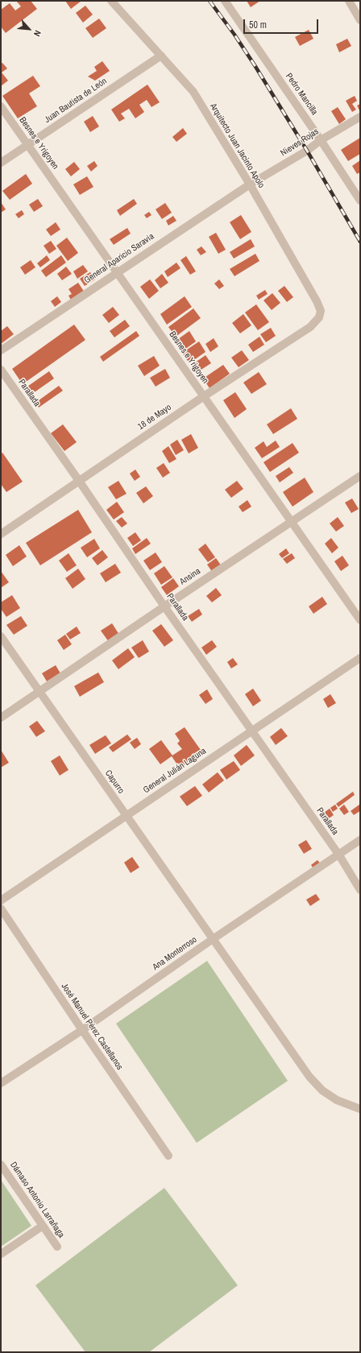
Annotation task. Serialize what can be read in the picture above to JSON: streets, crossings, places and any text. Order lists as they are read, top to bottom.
{
  "streets": {
    "street": [
      "Pedro Mancilla",
      "Juan Bautista de León",
      "Nieves Rojas",
      "Besnes e Yrigoyen",
      "Arquitecto Juan Jacinto Apolo",
      "General Aparicio Saravia",
      "Parallada",
      "18 de Mayo",
      "Ansina",
      "General Julián Laguna",
      "Capurro",
      "Ana Monterroso",
      "José Manuel Pérez Castellanos",
      "Dámaso Antonio Larrañaga"
    ]
  },
  "crossings": [
    ["Pedro Mancilla", "Nieves Rojas"],
    ["Juan Bautista de León", "Besnes e Yrigoyen"],
    ["Juan Bautista de León", "Arquitecto Juan Jacinto Apolo"],
    ["Nieves Rojas", "Arquitecto Juan Jacinto Apolo"],
    ["Nieves Rojas", "General Aparicio Saravia"],
    ["Besnes e Yrigoyen", "General Aparicio Saravia"],
    ["Besnes e Yrigoyen", "18 de Mayo"],
    ["Besnes e Yrigoyen", "Ansina"],
    ["Arquitecto Juan Jacinto Apolo", "General Aparicio Saravia"],
    ["Arquitecto Juan Jacinto Apolo", "18 de Mayo"],
    ["Parallada", "18 de Mayo"],
    ["Parallada", "Ansina"],
    ["Parallada", "General Julián Laguna"],
    ["Parallada", "Ana Monterroso"],
    ["Ansina", "Capurro"],
    ["General Julián Laguna", "Capurro"],
    ["Capurro", "Ana Monterroso"],
    ["Ana Monterroso", "José Manuel Pérez Castellanos"]
  ],
  "scale_bar": "50 m",
  "north": "bottom right"
}
